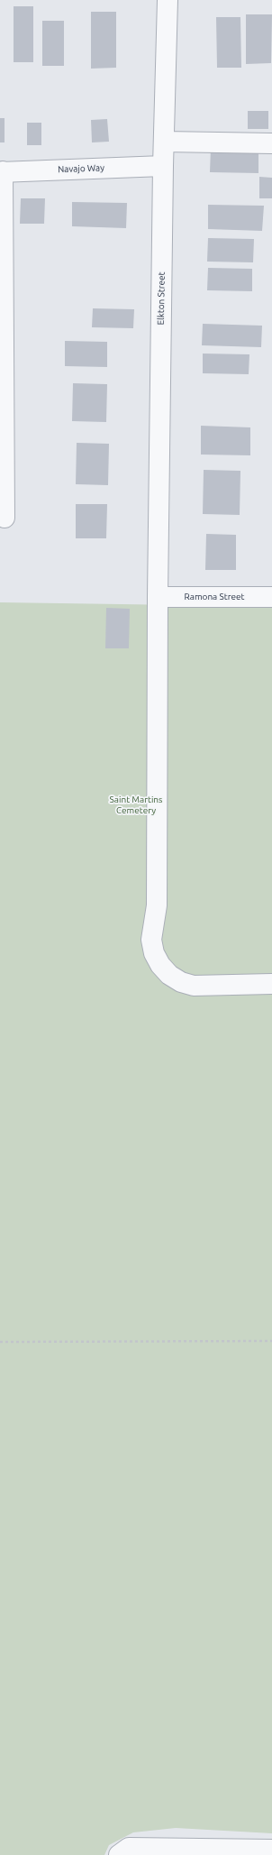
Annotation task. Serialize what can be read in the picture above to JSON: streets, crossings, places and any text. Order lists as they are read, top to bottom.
{
  "streets": {
    "street": ["Navajo Way", "Elkton Street", "Ramona Street"]
  },
  "crossings": [
    ["Navajo Way", "Elkton Street"],
    ["Elkton Street", "Ramona Street"]
  ],
  "parks": ["Saint Martins Cemetery"]
}
